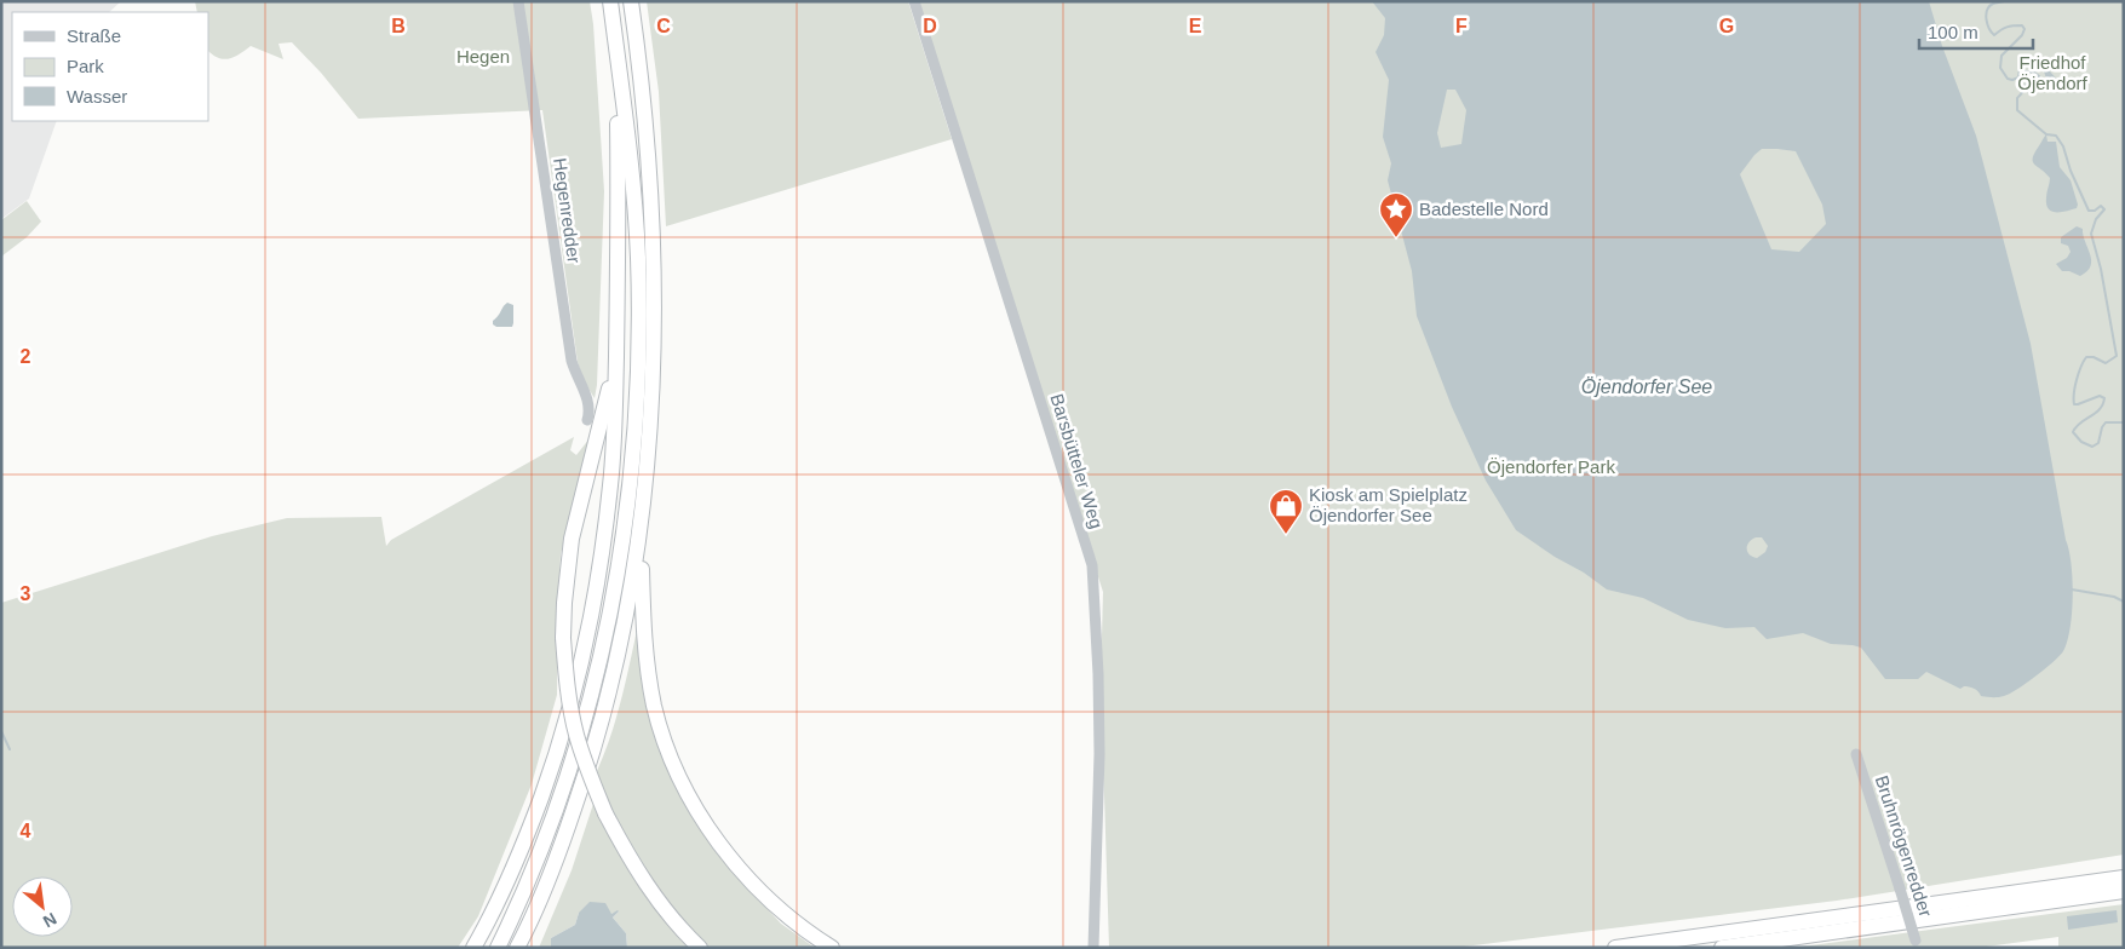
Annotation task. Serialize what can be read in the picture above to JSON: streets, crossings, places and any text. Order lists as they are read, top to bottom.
{
  "streets": {
    "street": ["Hegenredder", "Barsbütteler Weg", "Bruhnrögenredder"]
  },
  "water": ["Öjendorfer See"],
  "parks": ["Hegen", "Friedhof Öjendorf", "Öjendorfer Park"],
  "places": {
    "place": ["Badestelle Nord"],
    "shop": ["Kiosk am Spielplatz Öjendorfer See"]
  },
  "legend": ["Straße", "Park", "Wasser"],
  "scale_bar": "100 m",
  "north": "bottom right",
  "grid": {
    "columns": [
      "B",
      "C",
      "D",
      "E",
      "F",
      "G"
    ],
    "rows": ["2", "3", "4"]
  }
}
